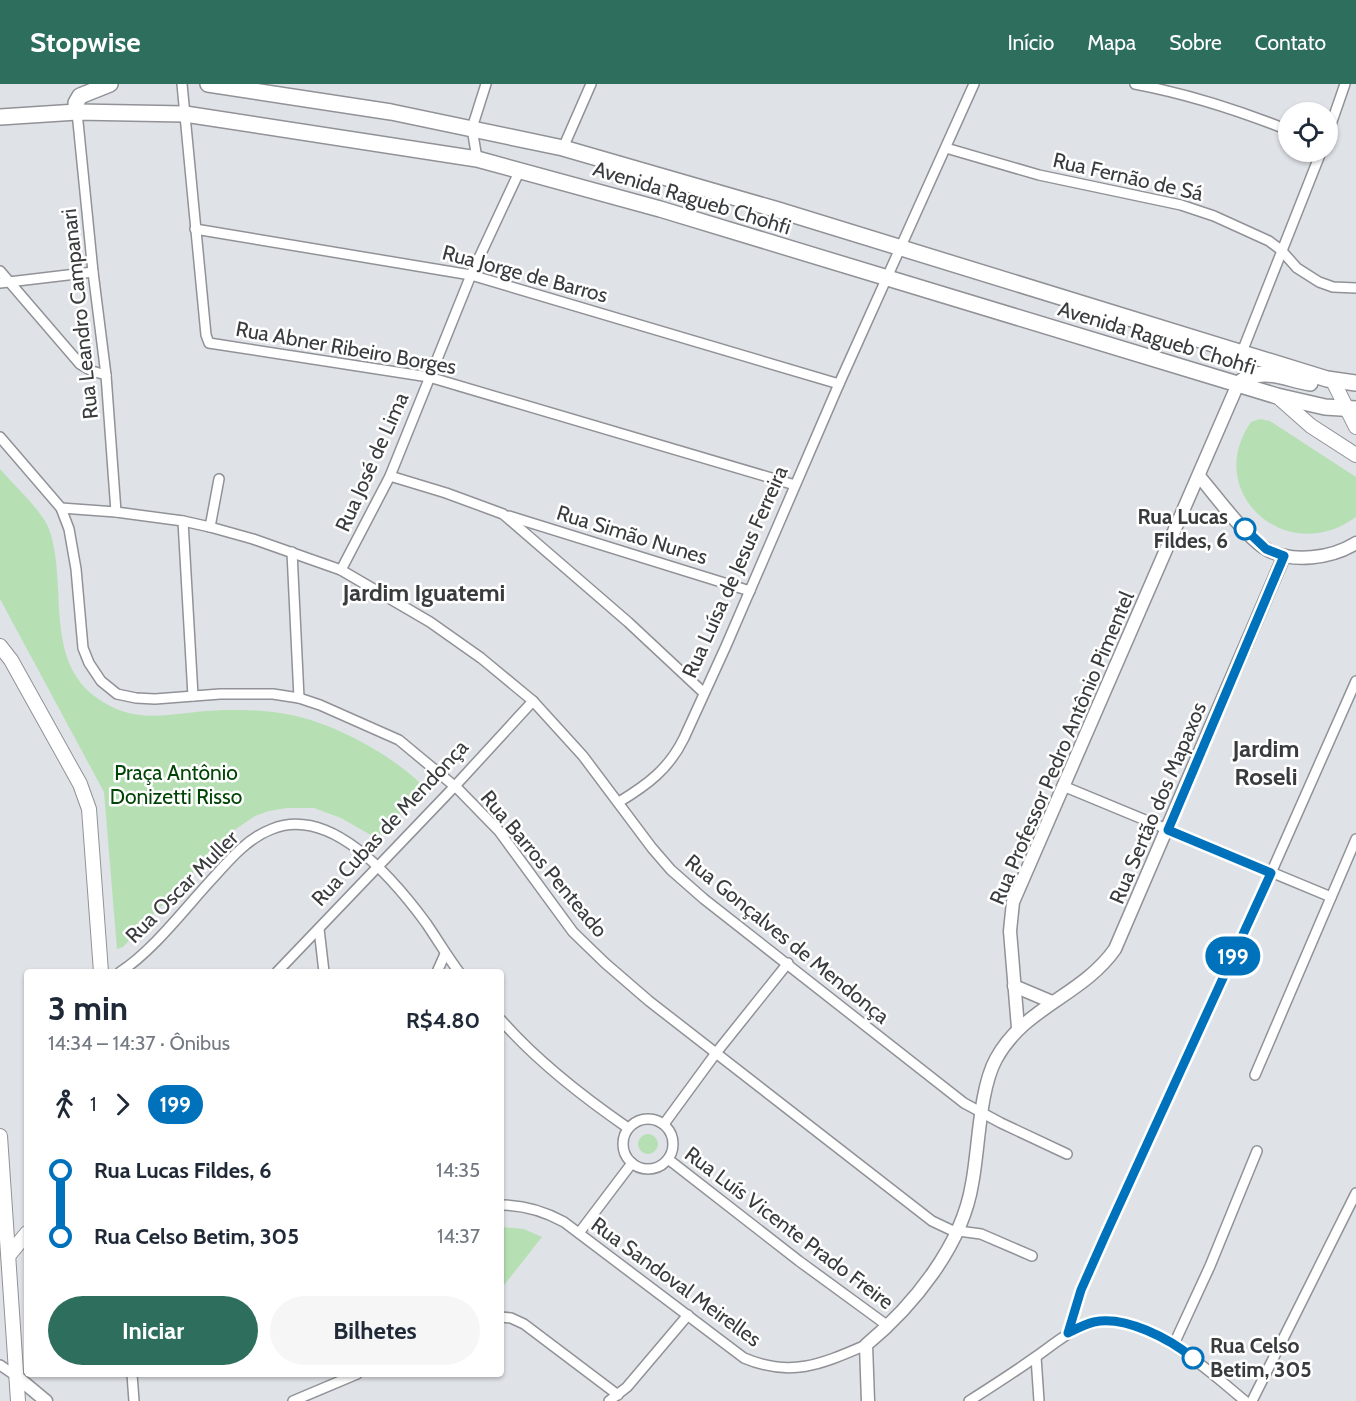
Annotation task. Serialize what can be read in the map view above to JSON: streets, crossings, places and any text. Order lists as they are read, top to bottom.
{
  "streets": {
    "main road": ["Avenida Ragueb Chohfi"],
    "street": [
      "Rua Fernão de Sá",
      "Rua Jorge de Barros",
      "Rua Leandro Campanari",
      "Rua Abner Ribeiro Borges",
      "Rua José de Lima",
      "Rua Simão Nunes",
      "Rua Luísa de Jesus Ferreira",
      "Rua Professor Pedro Antônio Pimentel",
      "Rua Sertão dos Mapaxos",
      "Rua Cubas de Mendonça",
      "Rua Barros Penteado",
      "Rua Oscar Muller",
      "Rua Gonçalves de Mendonça",
      "Rua Luís Vicente Prado Freire",
      "Rua Sandoval Meirelles"
    ]
  },
  "crossings": [
    ["Rua Fernão de Sá", "Rua Luísa de Jesus Ferreira"],
    ["Avenida Ragueb Chohfi", "Rua Leandro Campanari"],
    ["Avenida Ragueb Chohfi", "Rua Abner Ribeiro Borges"],
    ["Avenida Ragueb Chohfi", "Rua José de Lima"],
    ["Avenida Ragueb Chohfi", "Rua Luísa de Jesus Ferreira"],
    ["Avenida Ragueb Chohfi", "Rua Professor Pedro Antônio Pimentel"],
    ["Rua Jorge de Barros", "Rua Abner Ribeiro Borges"],
    ["Rua Jorge de Barros", "Rua José de Lima"],
    ["Rua Jorge de Barros", "Rua Luísa de Jesus Ferreira"],
    ["Rua Leandro Campanari", "Rua Gonçalves de Mendonça"],
    ["Rua Abner Ribeiro Borges", "Rua José de Lima"],
    ["Rua Abner Ribeiro Borges", "Rua Luísa de Jesus Ferreira"],
    ["Rua José de Lima", "Rua Luísa de Jesus Ferreira"],
    ["Rua José de Lima", "Rua Gonçalves de Mendonça"],
    ["Rua Simão Nunes", "Rua Luísa de Jesus Ferreira"],
    ["Rua Professor Pedro Antônio Pimentel", "Rua Sertão dos Mapaxos"],
    ["Rua Cubas de Mendonça", "Rua Barros Penteado"],
    ["Rua Cubas de Mendonça", "Rua Oscar Muller"],
    ["Rua Cubas de Mendonça", "Rua Gonçalves de Mendonça"],
    ["Rua Barros Penteado", "Rua Gonçalves de Mendonça"]
  ],
  "districts": ["Jardim Iguatemi", "Jardim Roseli"],
  "parks": ["Praça Antônio Donizetti Risso"],
  "places": ["Rua Lucas Fildes, 6", "Rua Celso Betim, 305"],
  "lines": ["bus line 199"],
  "page": {
    "header": "Stopwise",
    "nav": [
      "Início",
      "Mapa",
      "Sobre",
      "Contato"
    ],
    "on_map": "199",
    "heading": ["3 min", "14:34 – 14:37 · Ônibus", "R$4.80"],
    "legs": ["1", "199"],
    "list": [
      {
        "name": "Rua Lucas Fildes, 6",
        "value": "14:35"
      },
      {
        "name": "Rua Celso Betim, 305",
        "value": "14:37"
      }
    ],
    "buttons": ["Iniciar", "Bilhetes"]
  }
}
